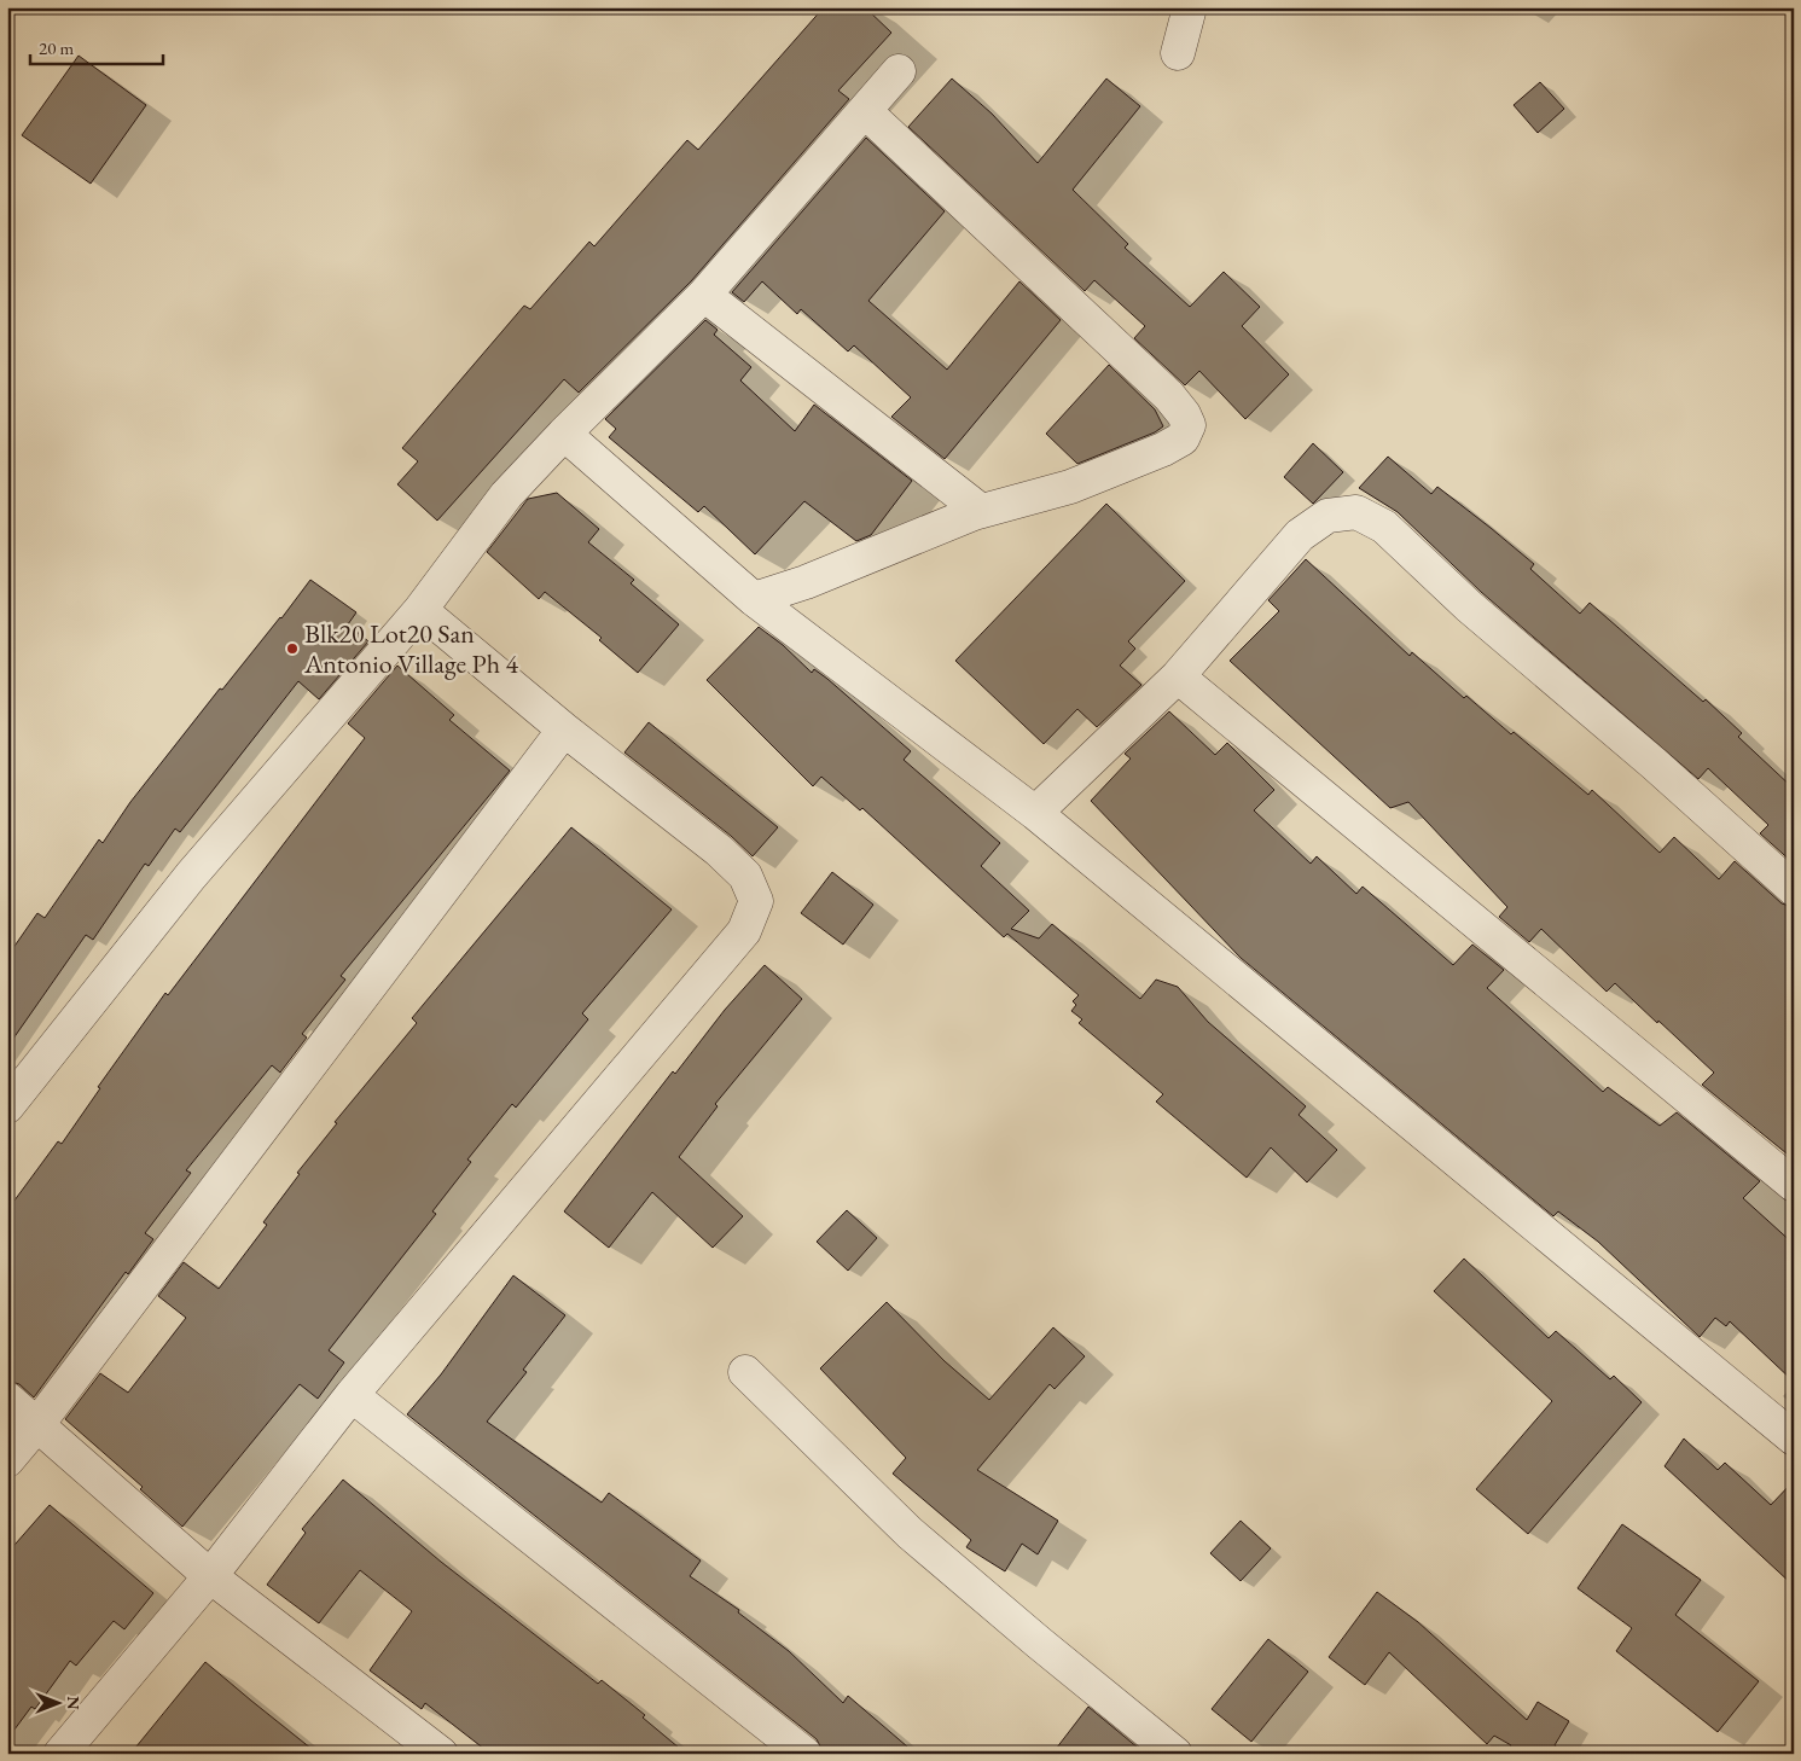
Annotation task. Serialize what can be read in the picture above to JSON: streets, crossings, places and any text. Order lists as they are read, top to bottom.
{
  "places": ["Blk20 Lot20 San Antonio Village Ph 4"],
  "scale_bar": "20 m",
  "north": "right"
}
